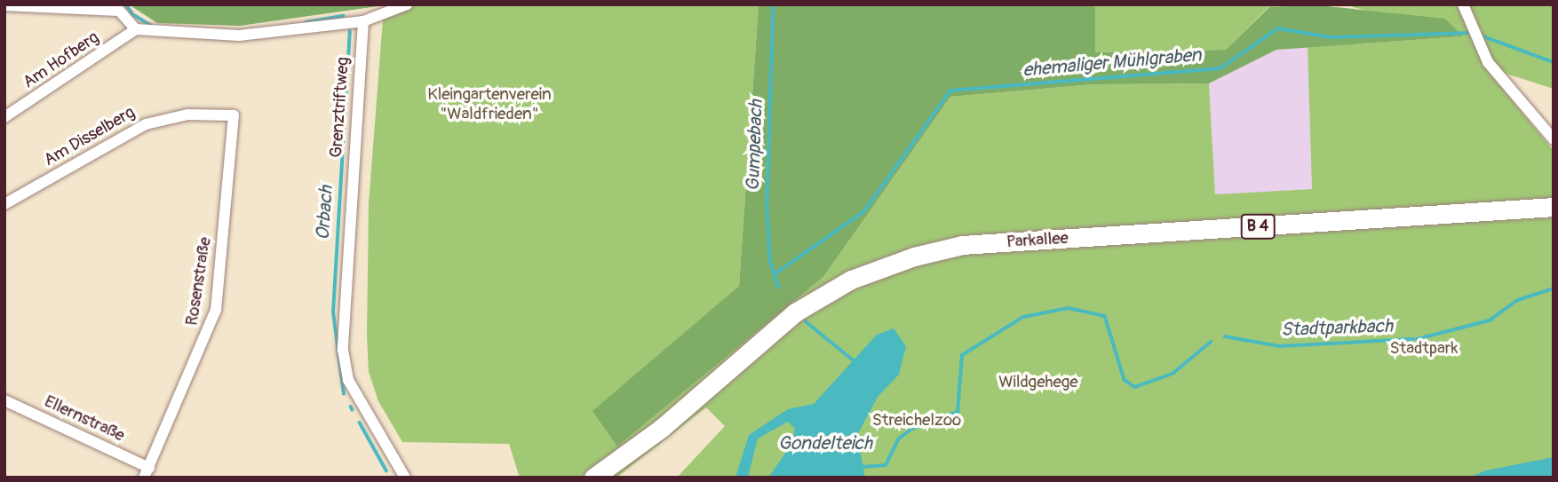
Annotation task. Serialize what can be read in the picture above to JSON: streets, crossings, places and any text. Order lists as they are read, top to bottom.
{
  "streets": {
    "main road": ["B 4", "Parkallee"],
    "street": [
      "Am Hofberg",
      "Grenztriftweg",
      "Am Disselberg",
      "Rosenstraße",
      "Ellernstraße"
    ]
  },
  "crossings": [
    ["Am Disselberg", "Rosenstraße"],
    ["Rosenstraße", "Ellernstraße"]
  ],
  "water": [
    "ehemaliger Mühlgraben",
    "Gumpebach",
    "Orbach",
    "Stadtparkbach",
    "Gondelteich"
  ],
  "parks": [
    "Kleingartenverein \"Waldfrieden\"",
    "Stadtpark",
    "Wildgehege",
    "Streichelzoo"
  ]
}
